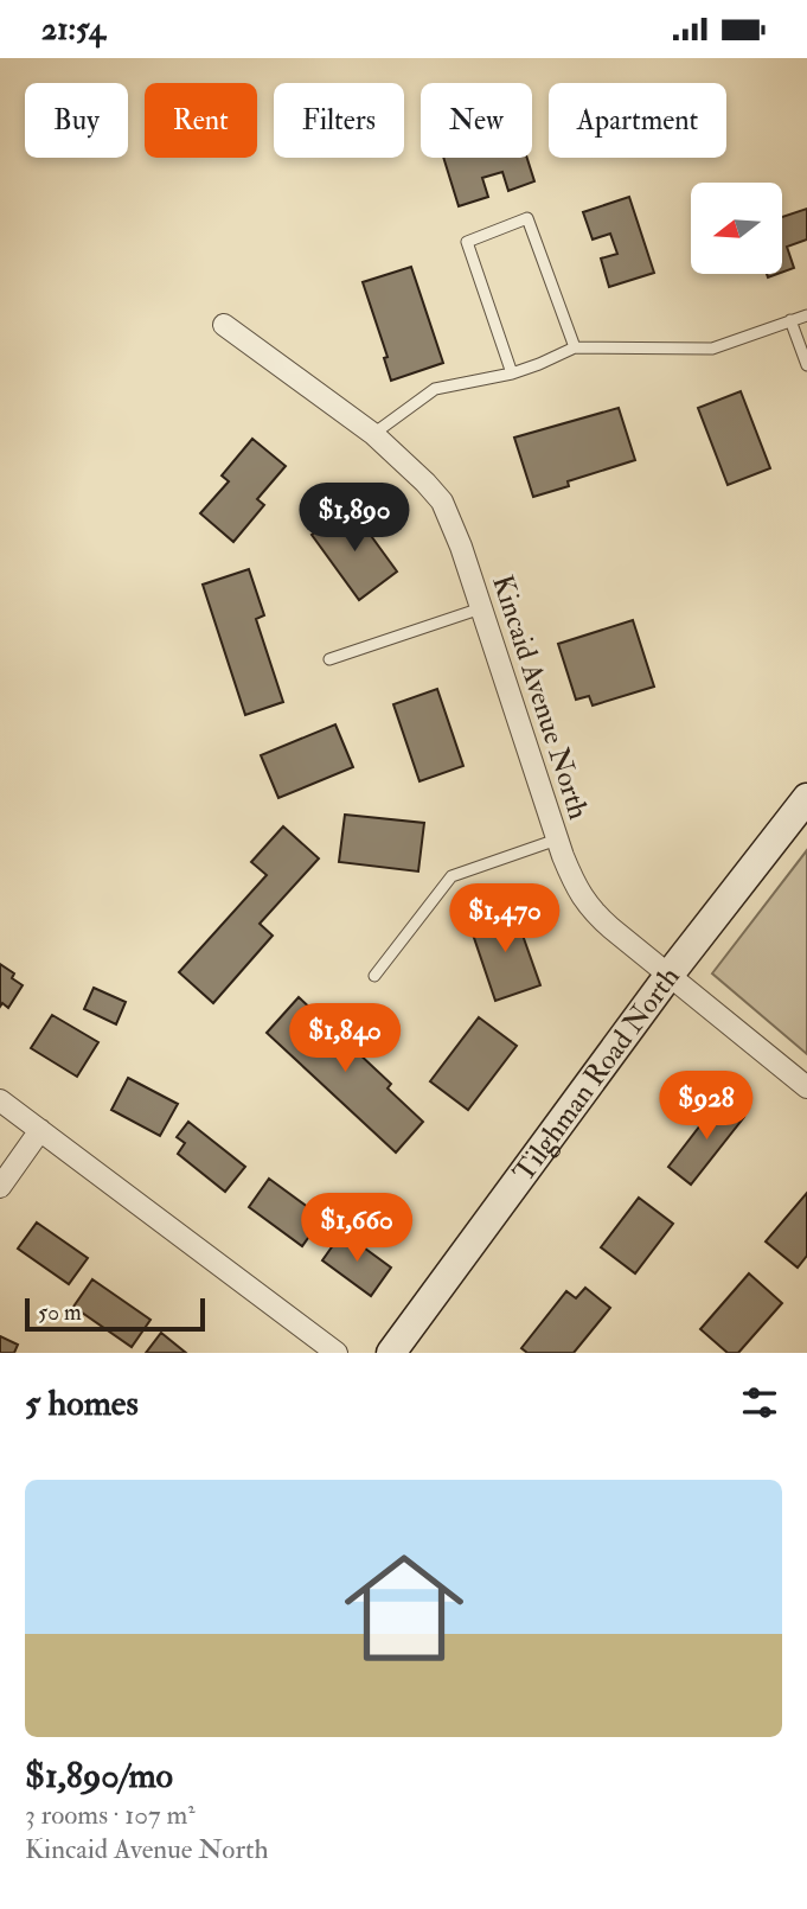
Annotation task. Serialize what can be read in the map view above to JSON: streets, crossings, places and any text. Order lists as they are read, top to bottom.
{
  "streets": {
    "street": ["Kincaid Avenue North", "Tilghman Road North"]
  },
  "crossings": [
    ["Kincaid Avenue North", "Tilghman Road North"]
  ],
  "scale_bar": "50 m",
  "north": "left",
  "page": {
    "status": "21:54",
    "chip": [
      "Buy",
      "Rent",
      "Filters",
      "New",
      "Apartment"
    ],
    "price": [
      "$1,890",
      "$1,470",
      "$1,840",
      "$928",
      "$1,660"
    ],
    "scale": "50 m",
    "heading": "5 homes",
    "list": [
      {
        "name": "$1,890/mo",
        "note": "3 rooms · 107 m² · Kincaid Avenue North"
      }
    ]
  }
}
